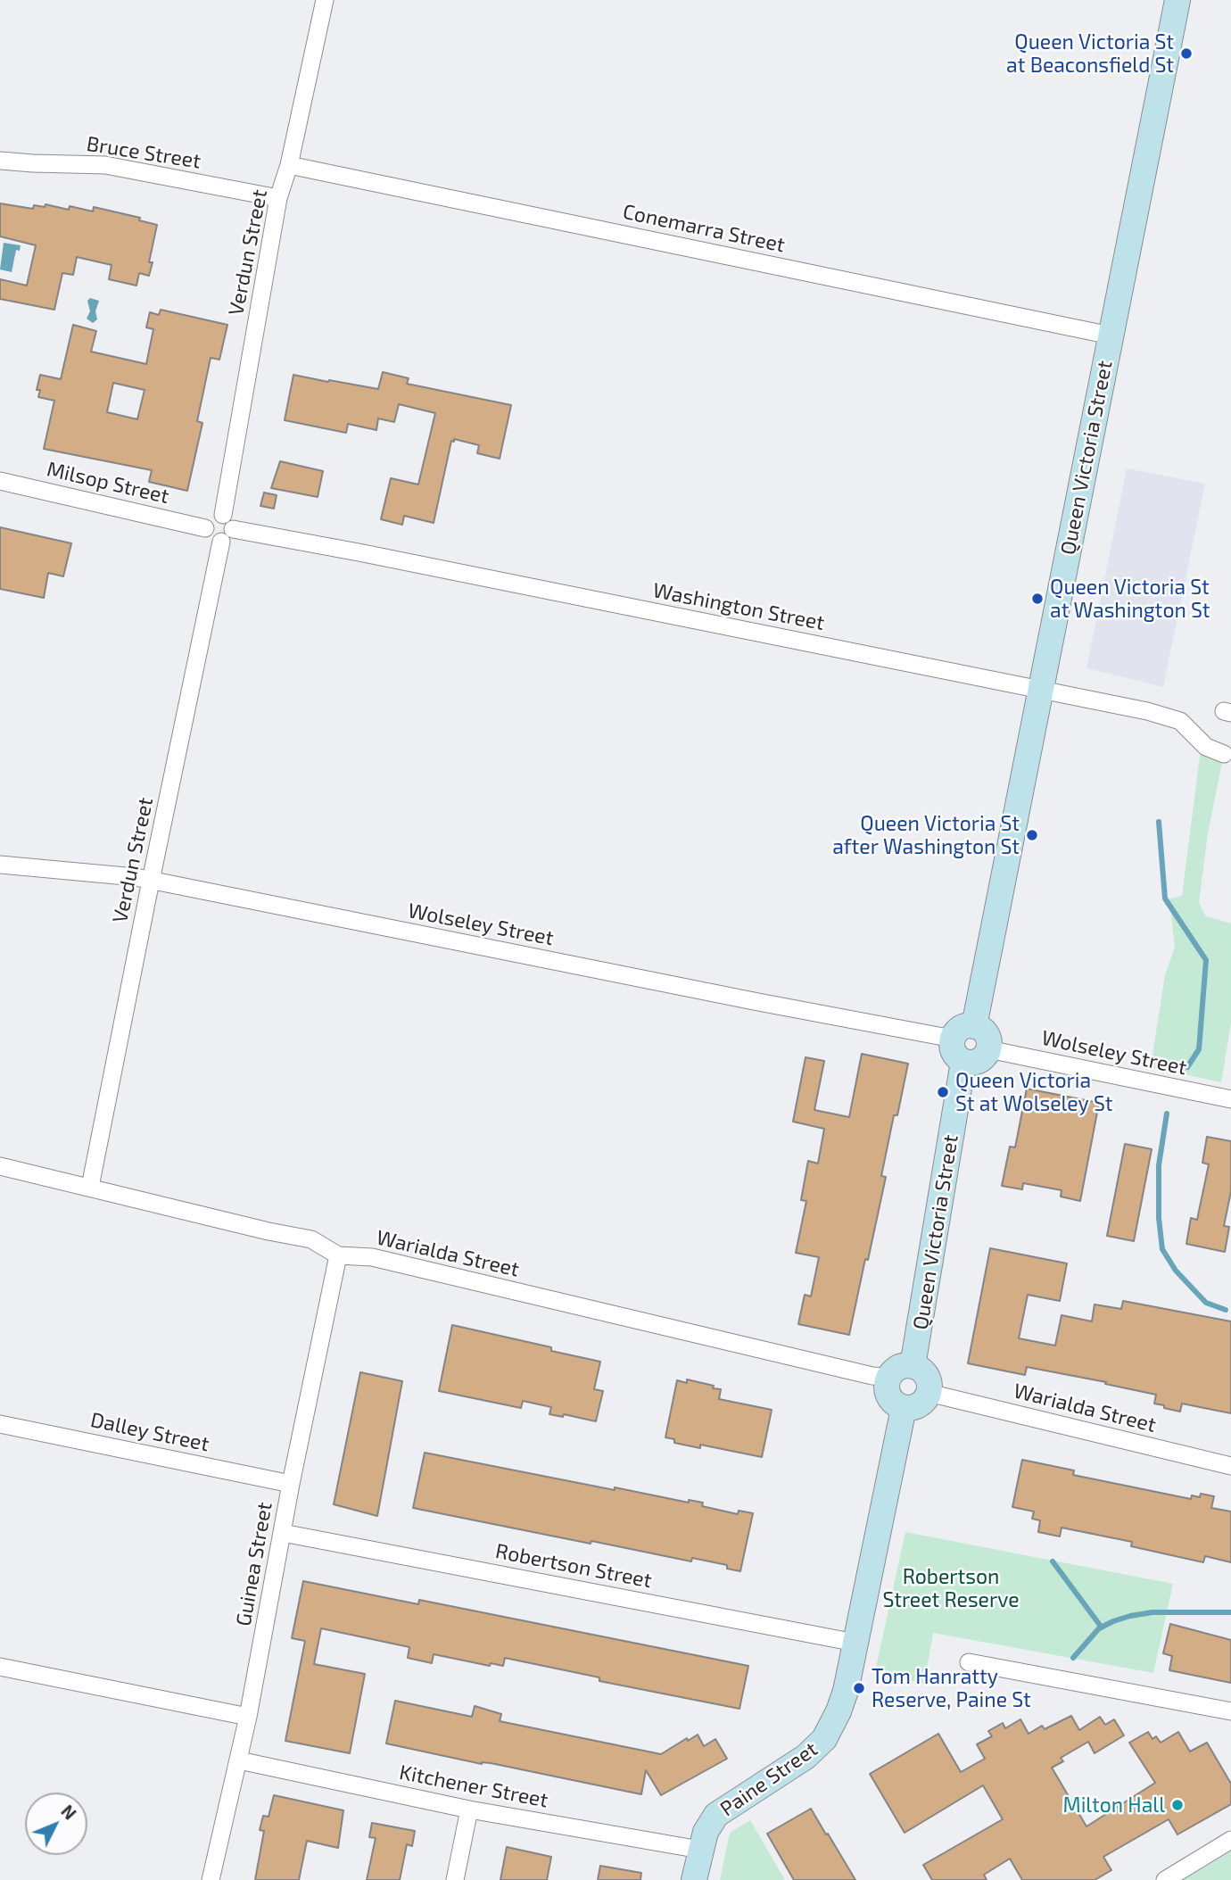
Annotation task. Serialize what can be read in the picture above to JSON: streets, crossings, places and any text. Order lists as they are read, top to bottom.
{
  "streets": {
    "main road": ["Queen Victoria Street", "Paine Street"],
    "street": [
      "Bruce Street",
      "Conemarra Street",
      "Verdun Street",
      "Milsop Street",
      "Washington Street",
      "Wolseley Street",
      "Warialda Street",
      "Dalley Street",
      "Guinea Street",
      "Robertson Street",
      "Kitchener Street"
    ]
  },
  "crossings": [
    ["Bruce Street", "Verdun Street"],
    ["Conemarra Street", "Verdun Street"],
    ["Conemarra Street", "Queen Victoria Street"],
    ["Verdun Street", "Milsop Street"],
    ["Verdun Street", "Washington Street"],
    ["Verdun Street", "Wolseley Street"],
    ["Verdun Street", "Warialda Street"],
    ["Queen Victoria Street", "Washington Street"],
    ["Queen Victoria Street", "Wolseley Street"],
    ["Queen Victoria Street", "Warialda Street"],
    ["Milsop Street", "Washington Street"],
    ["Warialda Street", "Guinea Street"],
    ["Dalley Street", "Guinea Street"],
    ["Guinea Street", "Robertson Street"],
    ["Guinea Street", "Kitchener Street"],
    ["Robertson Street", "Paine Street"],
    ["Paine Street", "Kitchener Street"]
  ],
  "parks": ["Robertson Street Reserve"],
  "places": [
    "Queen Victoria St at Beaconsfield St",
    "Queen Victoria St at Washington St",
    "Queen Victoria St after Washington St",
    "Queen Victoria St at Wolseley St",
    "Tom Hanratty Reserve, Paine St",
    "Milton Hall"
  ],
  "north": "top right"
}
